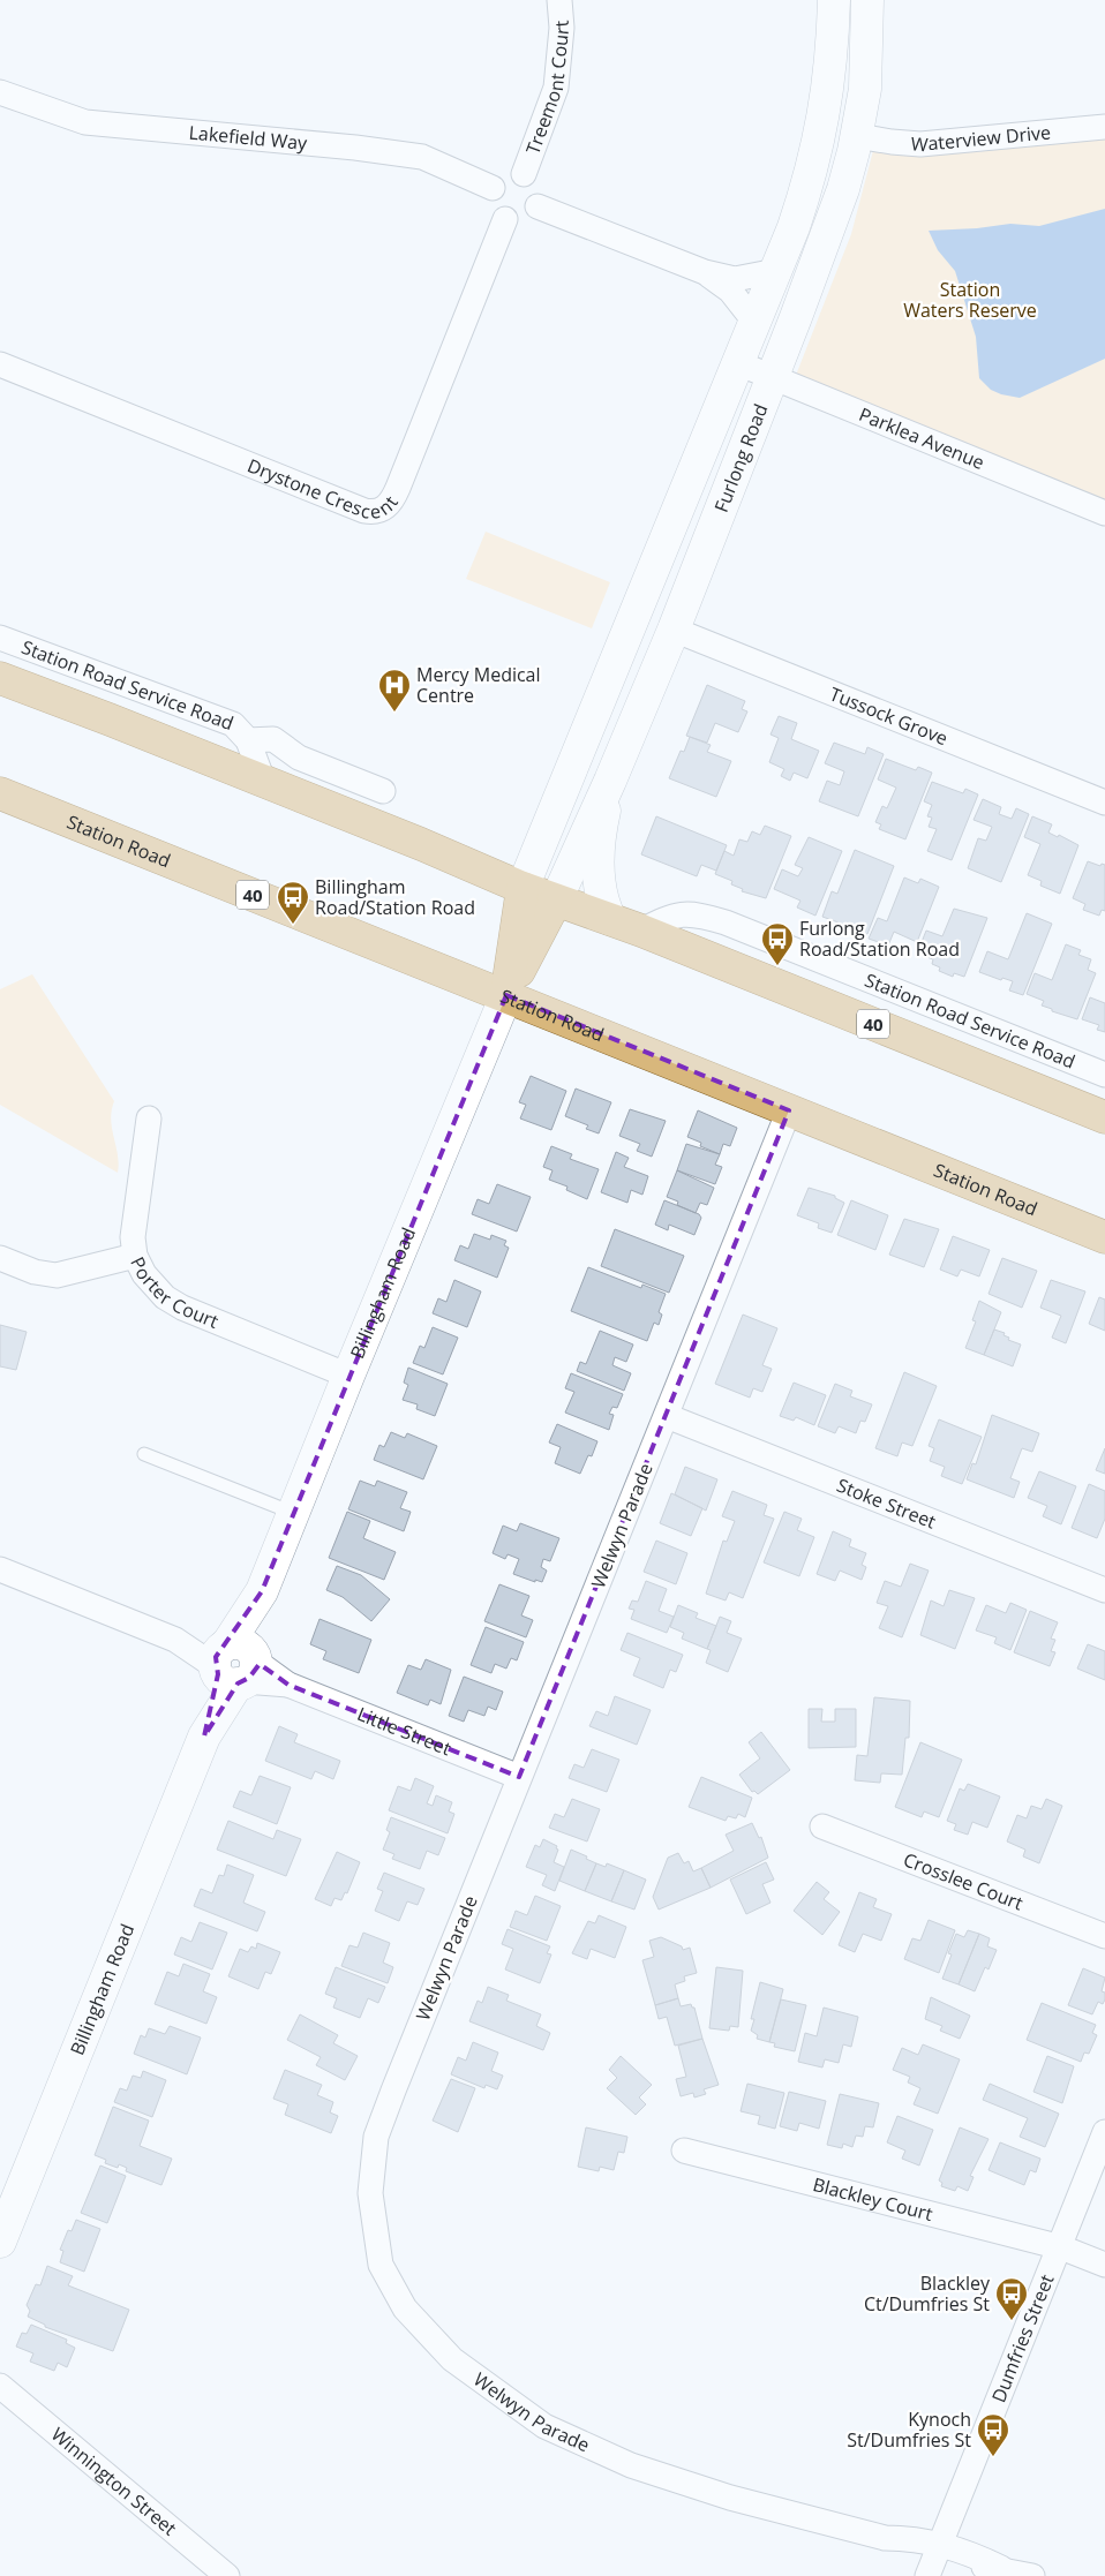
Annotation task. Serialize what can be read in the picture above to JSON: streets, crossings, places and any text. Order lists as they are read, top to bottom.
{
  "streets": {
    "main road": [
      "Furlong Road",
      "Station Road",
      "40",
      "Billingham Road"
    ],
    "street": [
      "Treemont Court",
      "Lakefield Way",
      "Waterview Drive",
      "Parklea Avenue",
      "Drystone Crescent",
      "Station Road Service Road",
      "Tussock Grove",
      "Porter Court",
      "Stoke Street",
      "Welwyn Parade",
      "Little Street",
      "Crosslee Court",
      "Blackley Court",
      "Dumfries Street",
      "Winnington Street"
    ]
  },
  "crossings": [
    ["Treemont Court", "Lakefield Way"],
    ["Treemont Court", "Drystone Crescent"],
    ["Lakefield Way", "Drystone Crescent"],
    ["Waterview Drive", "Furlong Road"],
    ["Parklea Avenue", "Furlong Road"],
    ["Furlong Road", "Tussock Grove"],
    ["Furlong Road", "40"],
    ["Station Road Service Road", "40"],
    ["Station Road", "Billingham Road"],
    ["Station Road", "Welwyn Parade"],
    ["Porter Court", "Billingham Road"],
    ["Billingham Road", "Little Street"],
    ["Stoke Street", "Welwyn Parade"],
    ["Welwyn Parade", "Little Street"],
    ["Welwyn Parade", "Dumfries Street"],
    ["Blackley Court", "Dumfries Street"]
  ],
  "parks": ["Station Waters Reserve"],
  "places": {
    "hospital": ["Mercy Medical Centre"],
    "bus stop": [
      "Billingham Road/Station Road",
      "Furlong Road/Station Road",
      "Blackley Ct/Dumfries St",
      "Kynoch St/Dumfries St"
    ]
  }
}
